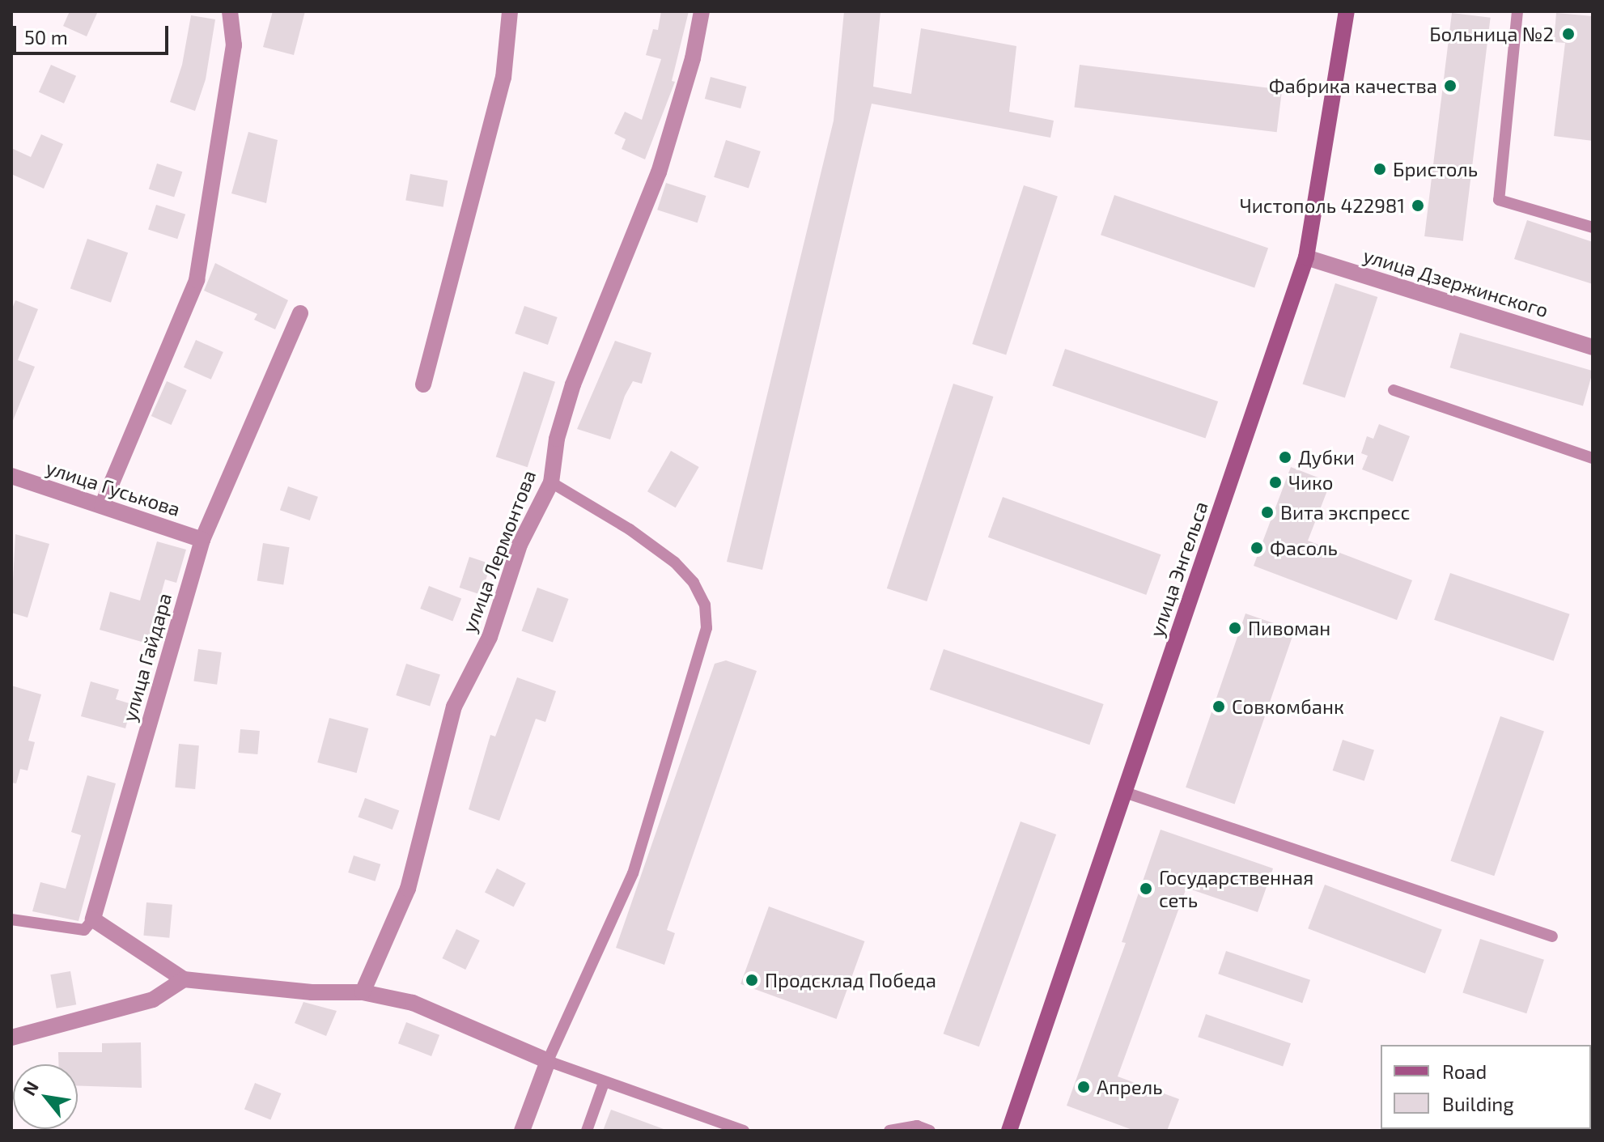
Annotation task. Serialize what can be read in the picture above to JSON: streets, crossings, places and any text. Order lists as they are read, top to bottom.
{
  "streets": {
    "main road": ["улица Энгельса"],
    "street": [
      "улица Дзержинского",
      "улица Гуськова",
      "улица Лермонтова",
      "улица Гайдара"
    ]
  },
  "crossings": [
    ["улица Дзержинского", "улица Энгельса"],
    ["улица Гуськова", "улица Гайдара"]
  ],
  "places": [
    "Больница №2",
    "Фабрика качества",
    "Бристоль",
    "Чистополь 422981",
    "Дубки",
    "Чико",
    "Вита экспресс",
    "Фасоль",
    "Пивоман",
    "Совкомбанк",
    "Государственная сеть",
    "Продсклад Победа",
    "Апрель"
  ],
  "legend": ["Road", "Building"],
  "scale_bar": "50 m",
  "north": "top left"
}
